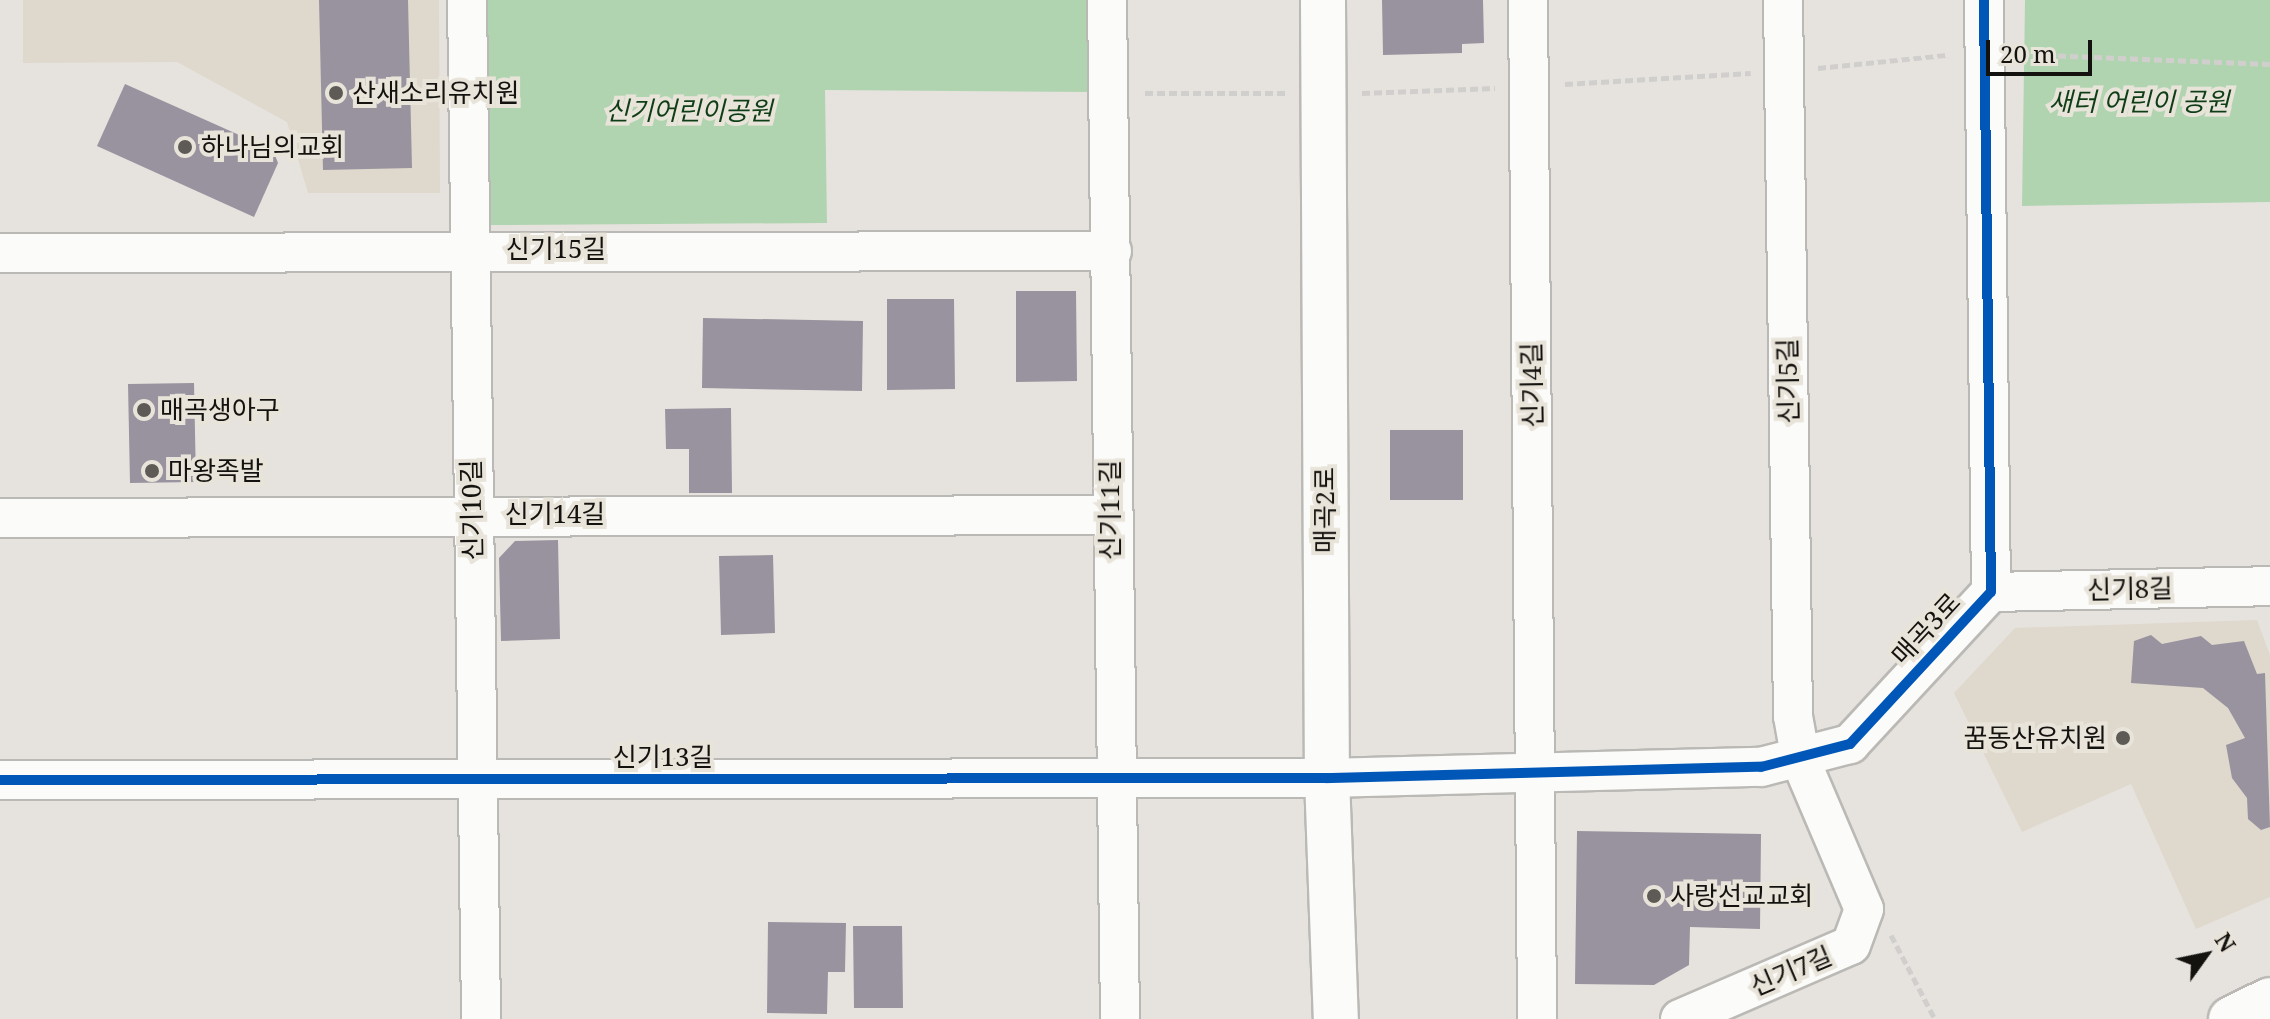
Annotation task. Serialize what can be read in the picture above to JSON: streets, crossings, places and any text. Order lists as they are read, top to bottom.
{
  "streets": {
    "street": [
      "신기15길",
      "신기5길",
      "신기4길",
      "신기10길",
      "신기11길",
      "매곡2로",
      "신기14길",
      "신기8길",
      "매곡3로",
      "신기13길",
      "신기7길"
    ]
  },
  "crossings": [
    ["신기15길", "신기10길"],
    ["신기15길", "신기11길"],
    ["신기5길", "매곡3로"],
    ["신기4길", "매곡3로"],
    ["신기10길", "신기14길"],
    ["신기10길", "신기13길"],
    ["신기11길", "신기14길"],
    ["신기11길", "신기13길"],
    ["매곡2로", "매곡3로"],
    ["매곡2로", "신기13길"],
    ["신기8길", "매곡3로"],
    ["매곡3로", "신기13길"]
  ],
  "parks": ["새터 어린이 공원", "신기어린이공원"],
  "places": [
    "산새소리유치원",
    "하나님의교회",
    "매곡생아구",
    "마왕족발",
    "꿈동산유치원",
    "사랑선교교회"
  ],
  "scale_bar": "20 m",
  "north": "top right"
}
